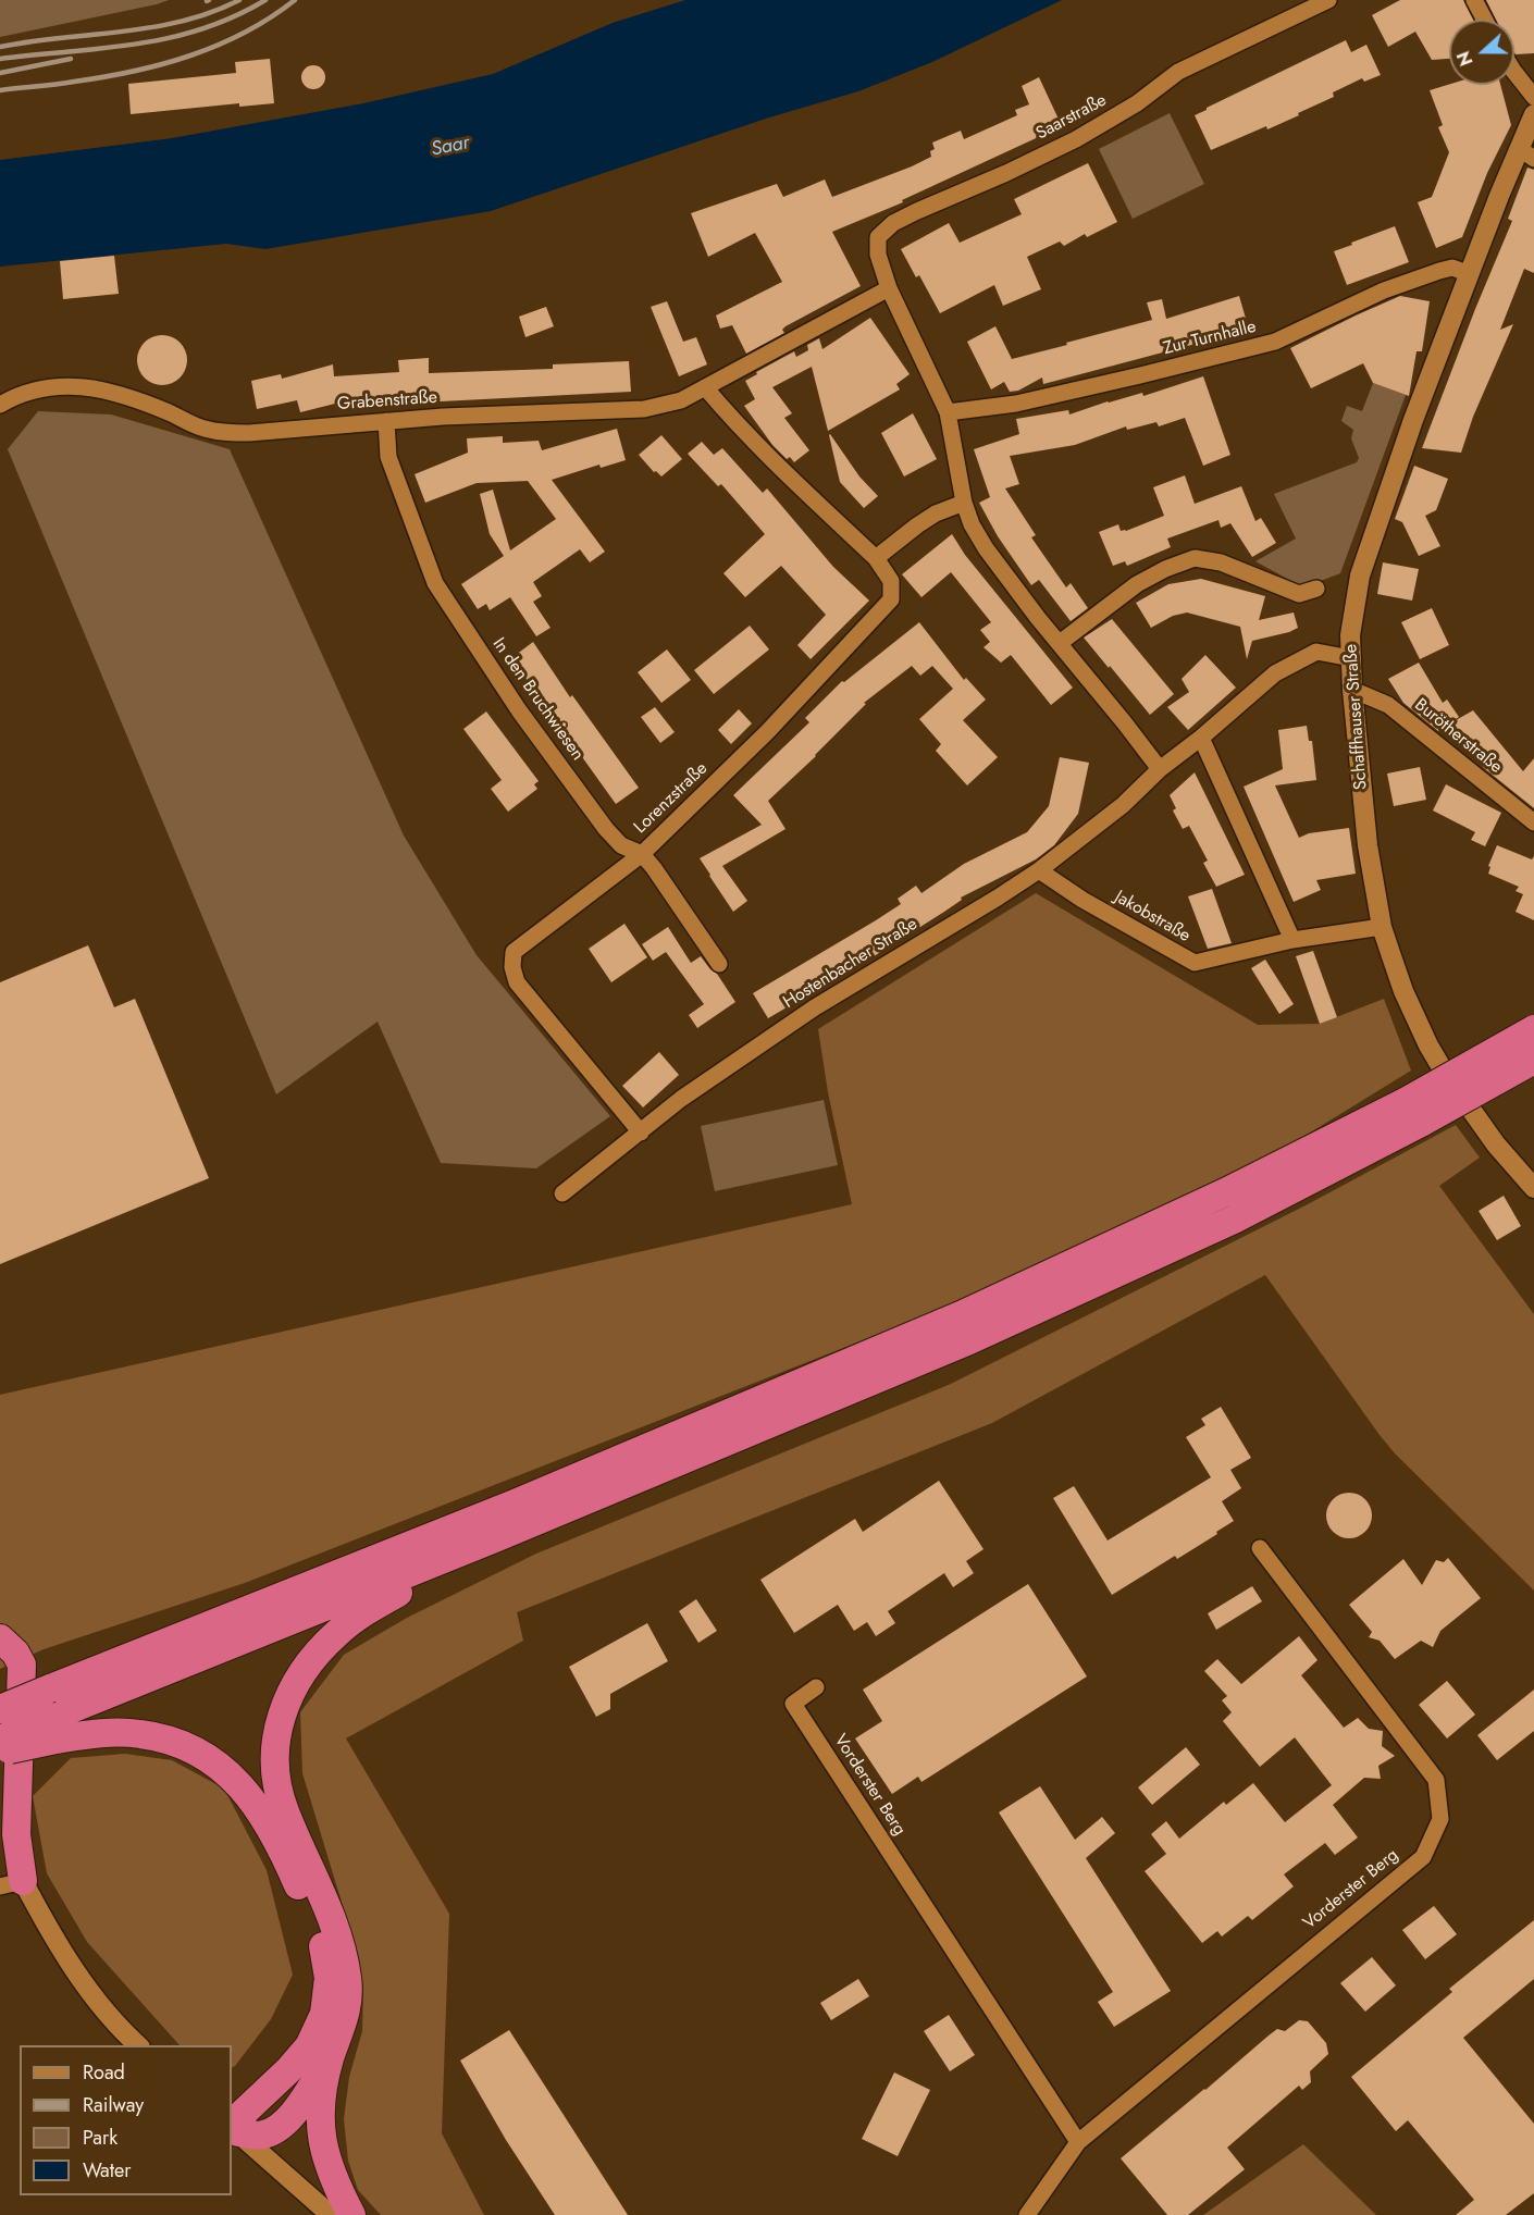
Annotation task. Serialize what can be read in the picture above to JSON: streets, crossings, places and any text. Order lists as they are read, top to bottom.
{
  "streets": {
    "street": [
      "Saarstraße",
      "Zur Turnhalle",
      "Grabenstraße",
      "In den Bruchwiesen",
      "Schaffhauser Straße",
      "Burötherstraße",
      "Lorenzstraße",
      "Jakobstraße",
      "Hostenbacher Straße",
      "Vorderster Berg"
    ]
  },
  "crossings": [
    ["Saarstraße", "Grabenstraße"],
    ["Zur Turnhalle", "Schaffhauser Straße"],
    ["Grabenstraße", "In den Bruchwiesen"],
    ["In den Bruchwiesen", "Lorenzstraße"],
    ["Schaffhauser Straße", "Burötherstraße"],
    ["Schaffhauser Straße", "Jakobstraße"],
    ["Schaffhauser Straße", "Hostenbacher Straße"],
    ["Lorenzstraße", "Hostenbacher Straße"],
    ["Jakobstraße", "Hostenbacher Straße"]
  ],
  "water": ["Saar"],
  "legend": [
    "Road",
    "Railway",
    "Park",
    "Water"
  ],
  "north": "left"
}
